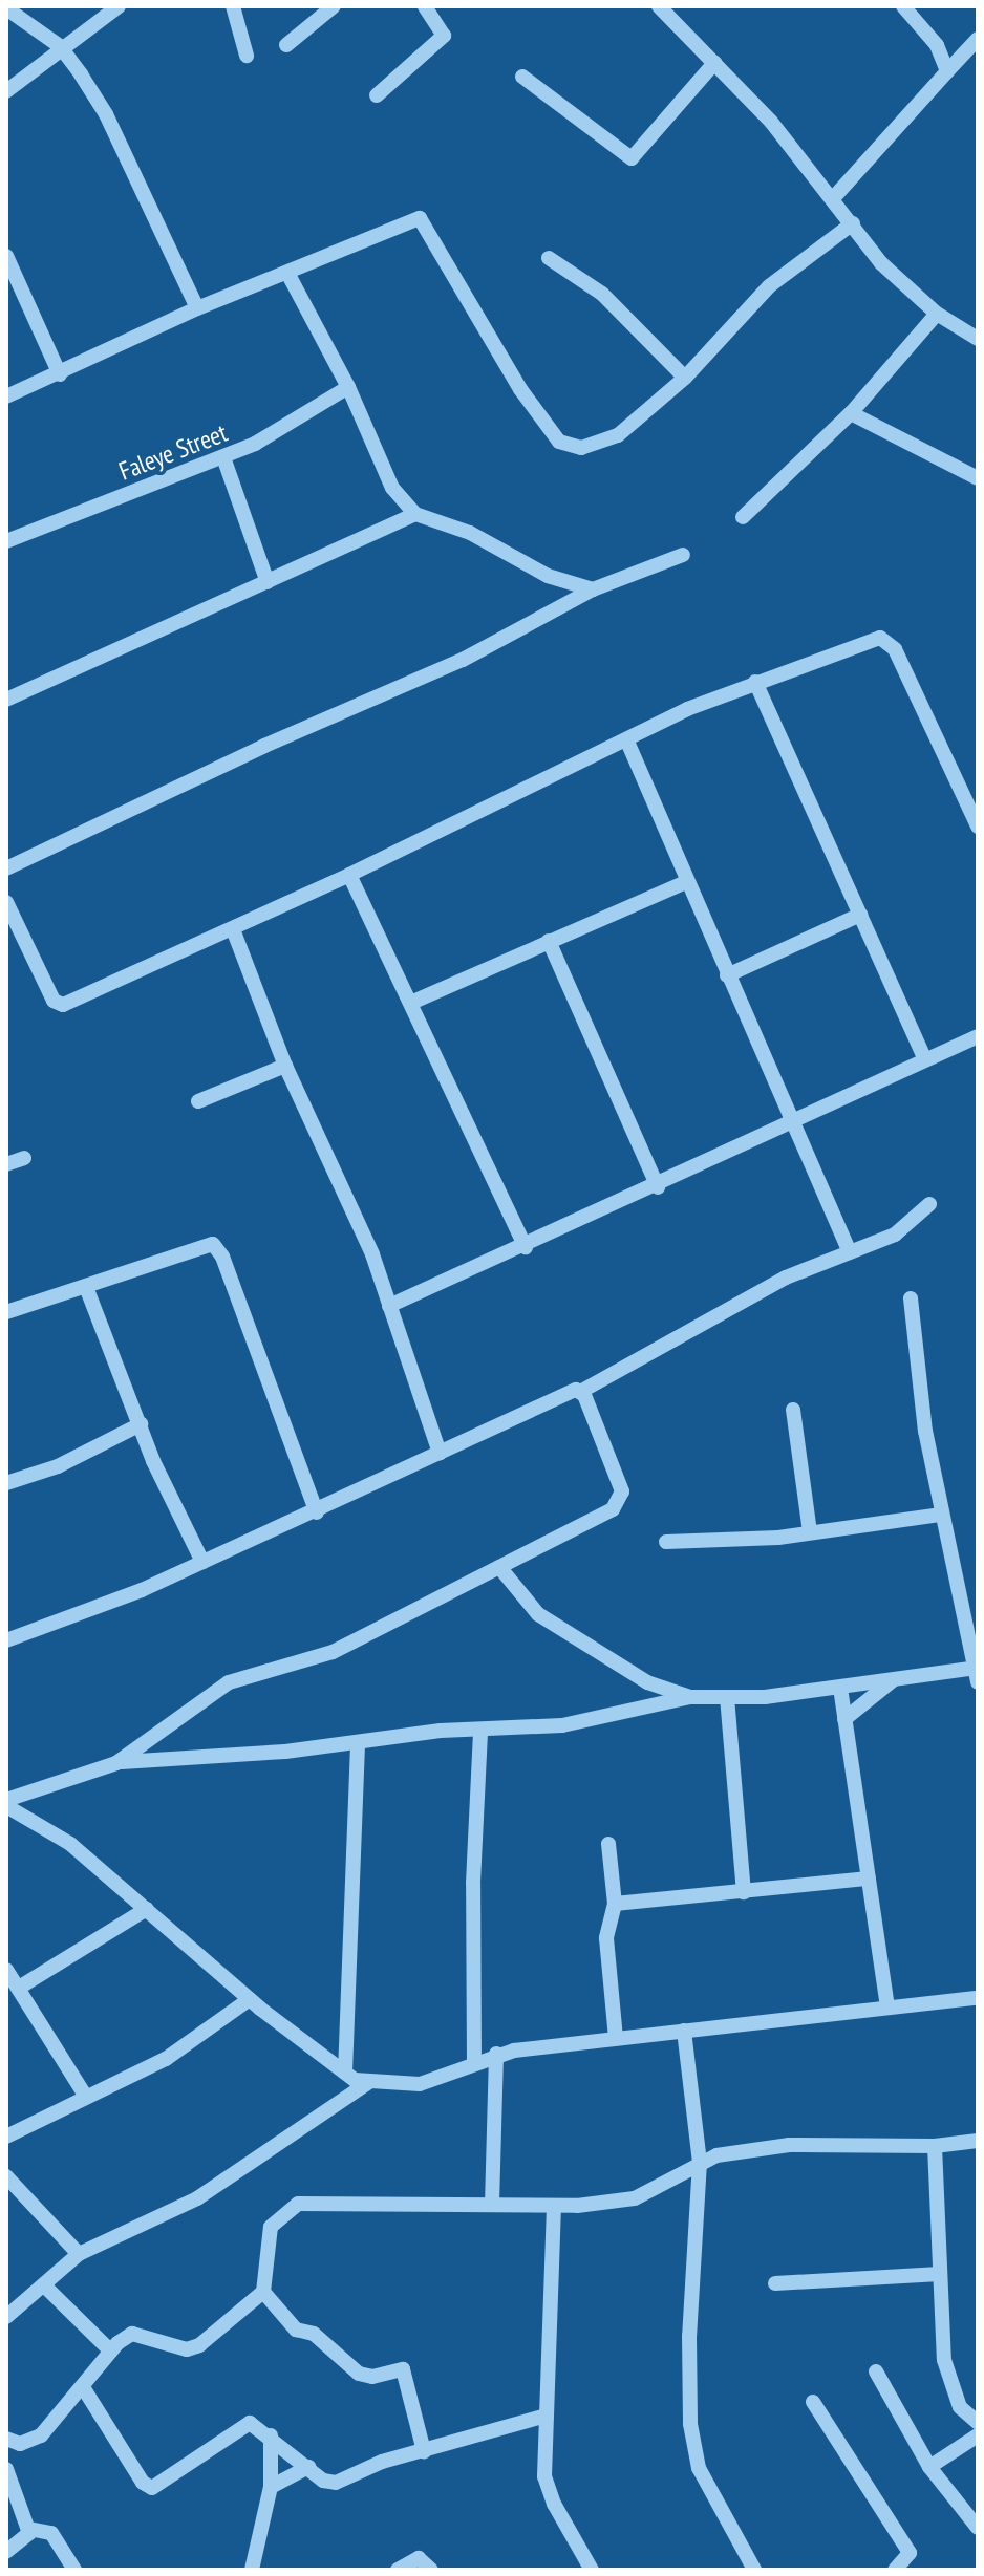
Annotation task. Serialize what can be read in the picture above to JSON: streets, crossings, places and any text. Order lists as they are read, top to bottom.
{
  "streets": {
    "street": ["Faleye Street"]
  }
}
